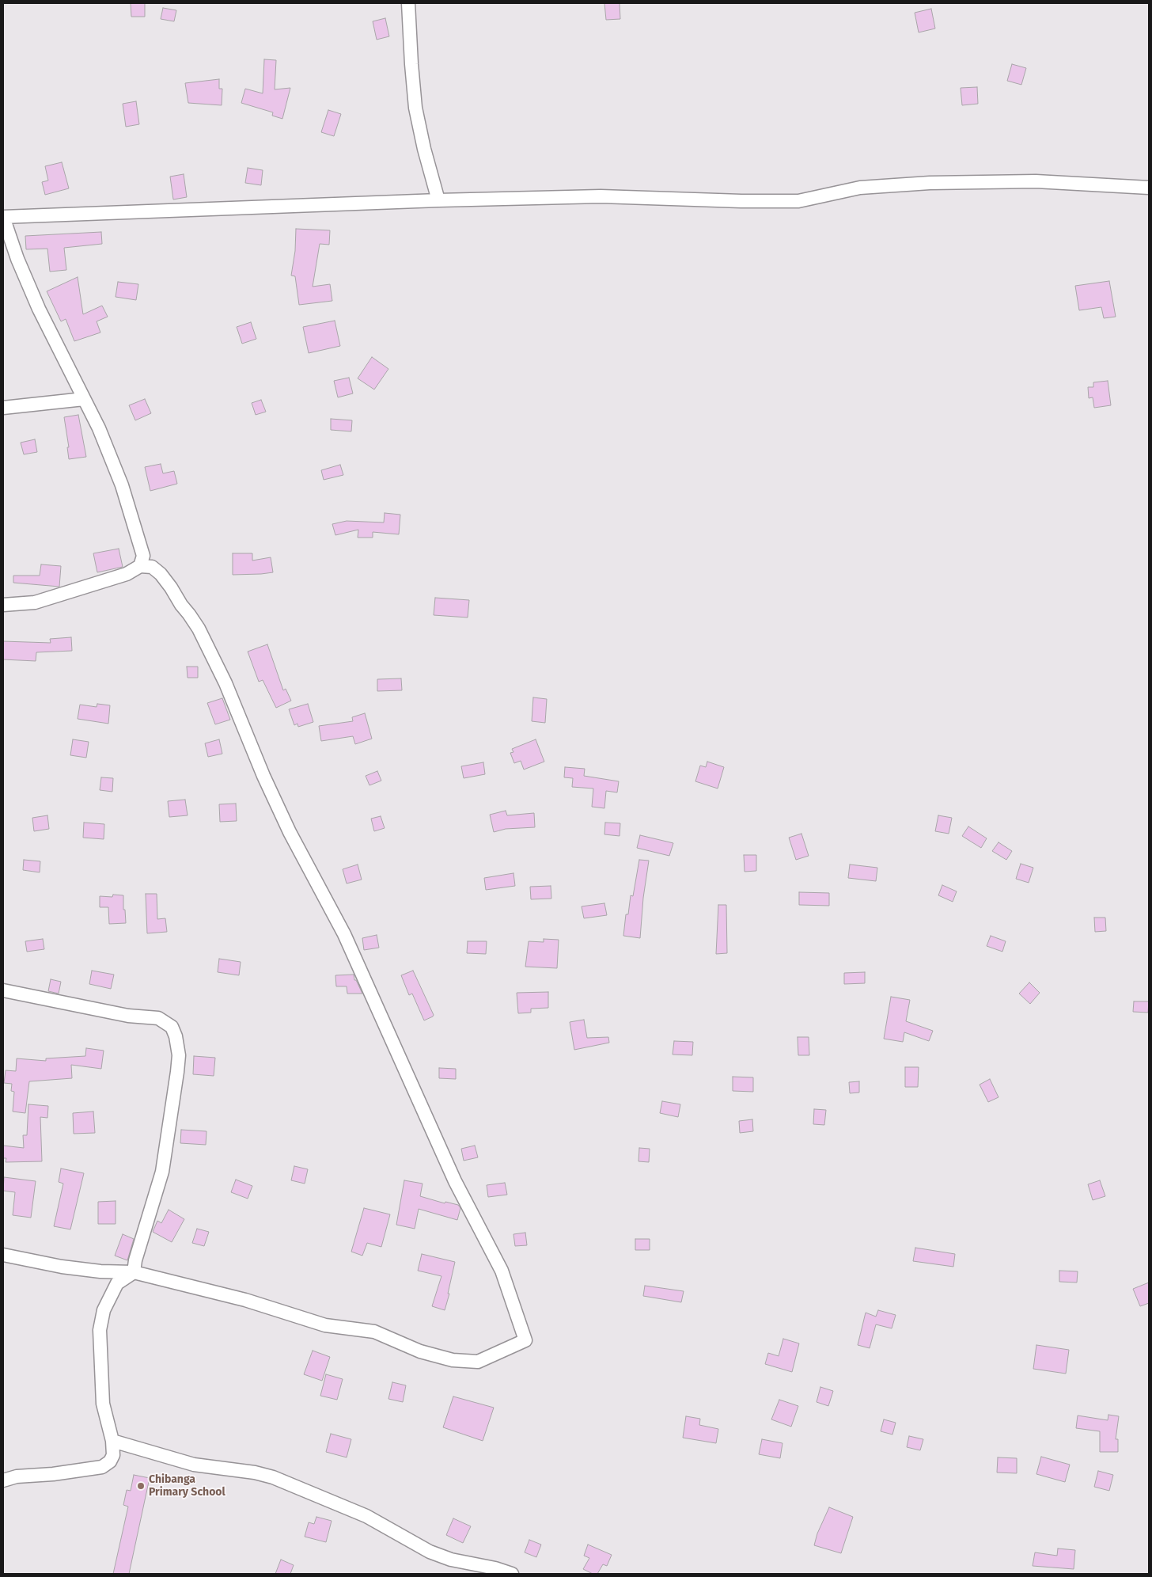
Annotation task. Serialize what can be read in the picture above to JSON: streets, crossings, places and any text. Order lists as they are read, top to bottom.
{
  "places": ["Chibanga Primary School"]
}
